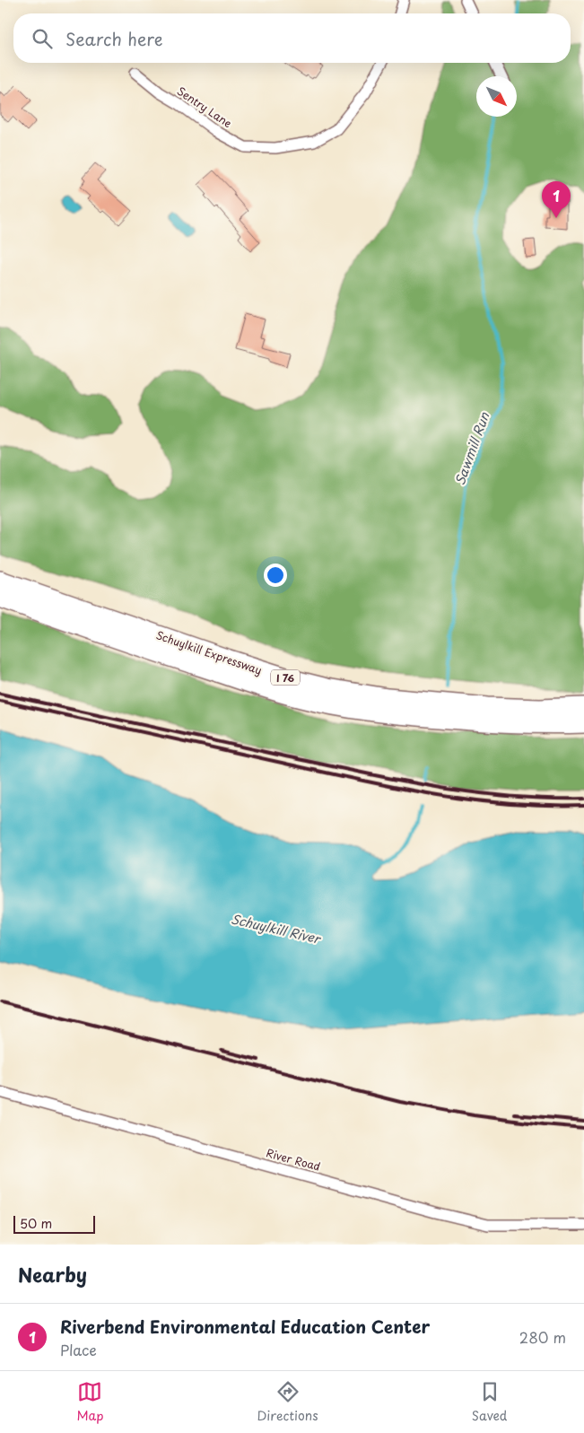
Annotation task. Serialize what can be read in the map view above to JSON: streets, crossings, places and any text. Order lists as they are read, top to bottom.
{
  "streets": {
    "highway": ["Schuylkill Expressway", "I 76"],
    "street": ["Sentry Lane", "River Road"]
  },
  "water": ["Sawmill Run", "Schuylkill River"],
  "scale_bar": "50 m",
  "north": "bottom right",
  "page": {
    "search": "Search here",
    "pins": "1",
    "scale": "50 m",
    "heading": "Nearby",
    "list": [
      {
        "mark": "1",
        "name": "Riverbend Environmental Education Center",
        "note": "Place",
        "value": "280 m"
      }
    ],
    "nav": ["Map", "Directions", "Saved"]
  }
}
